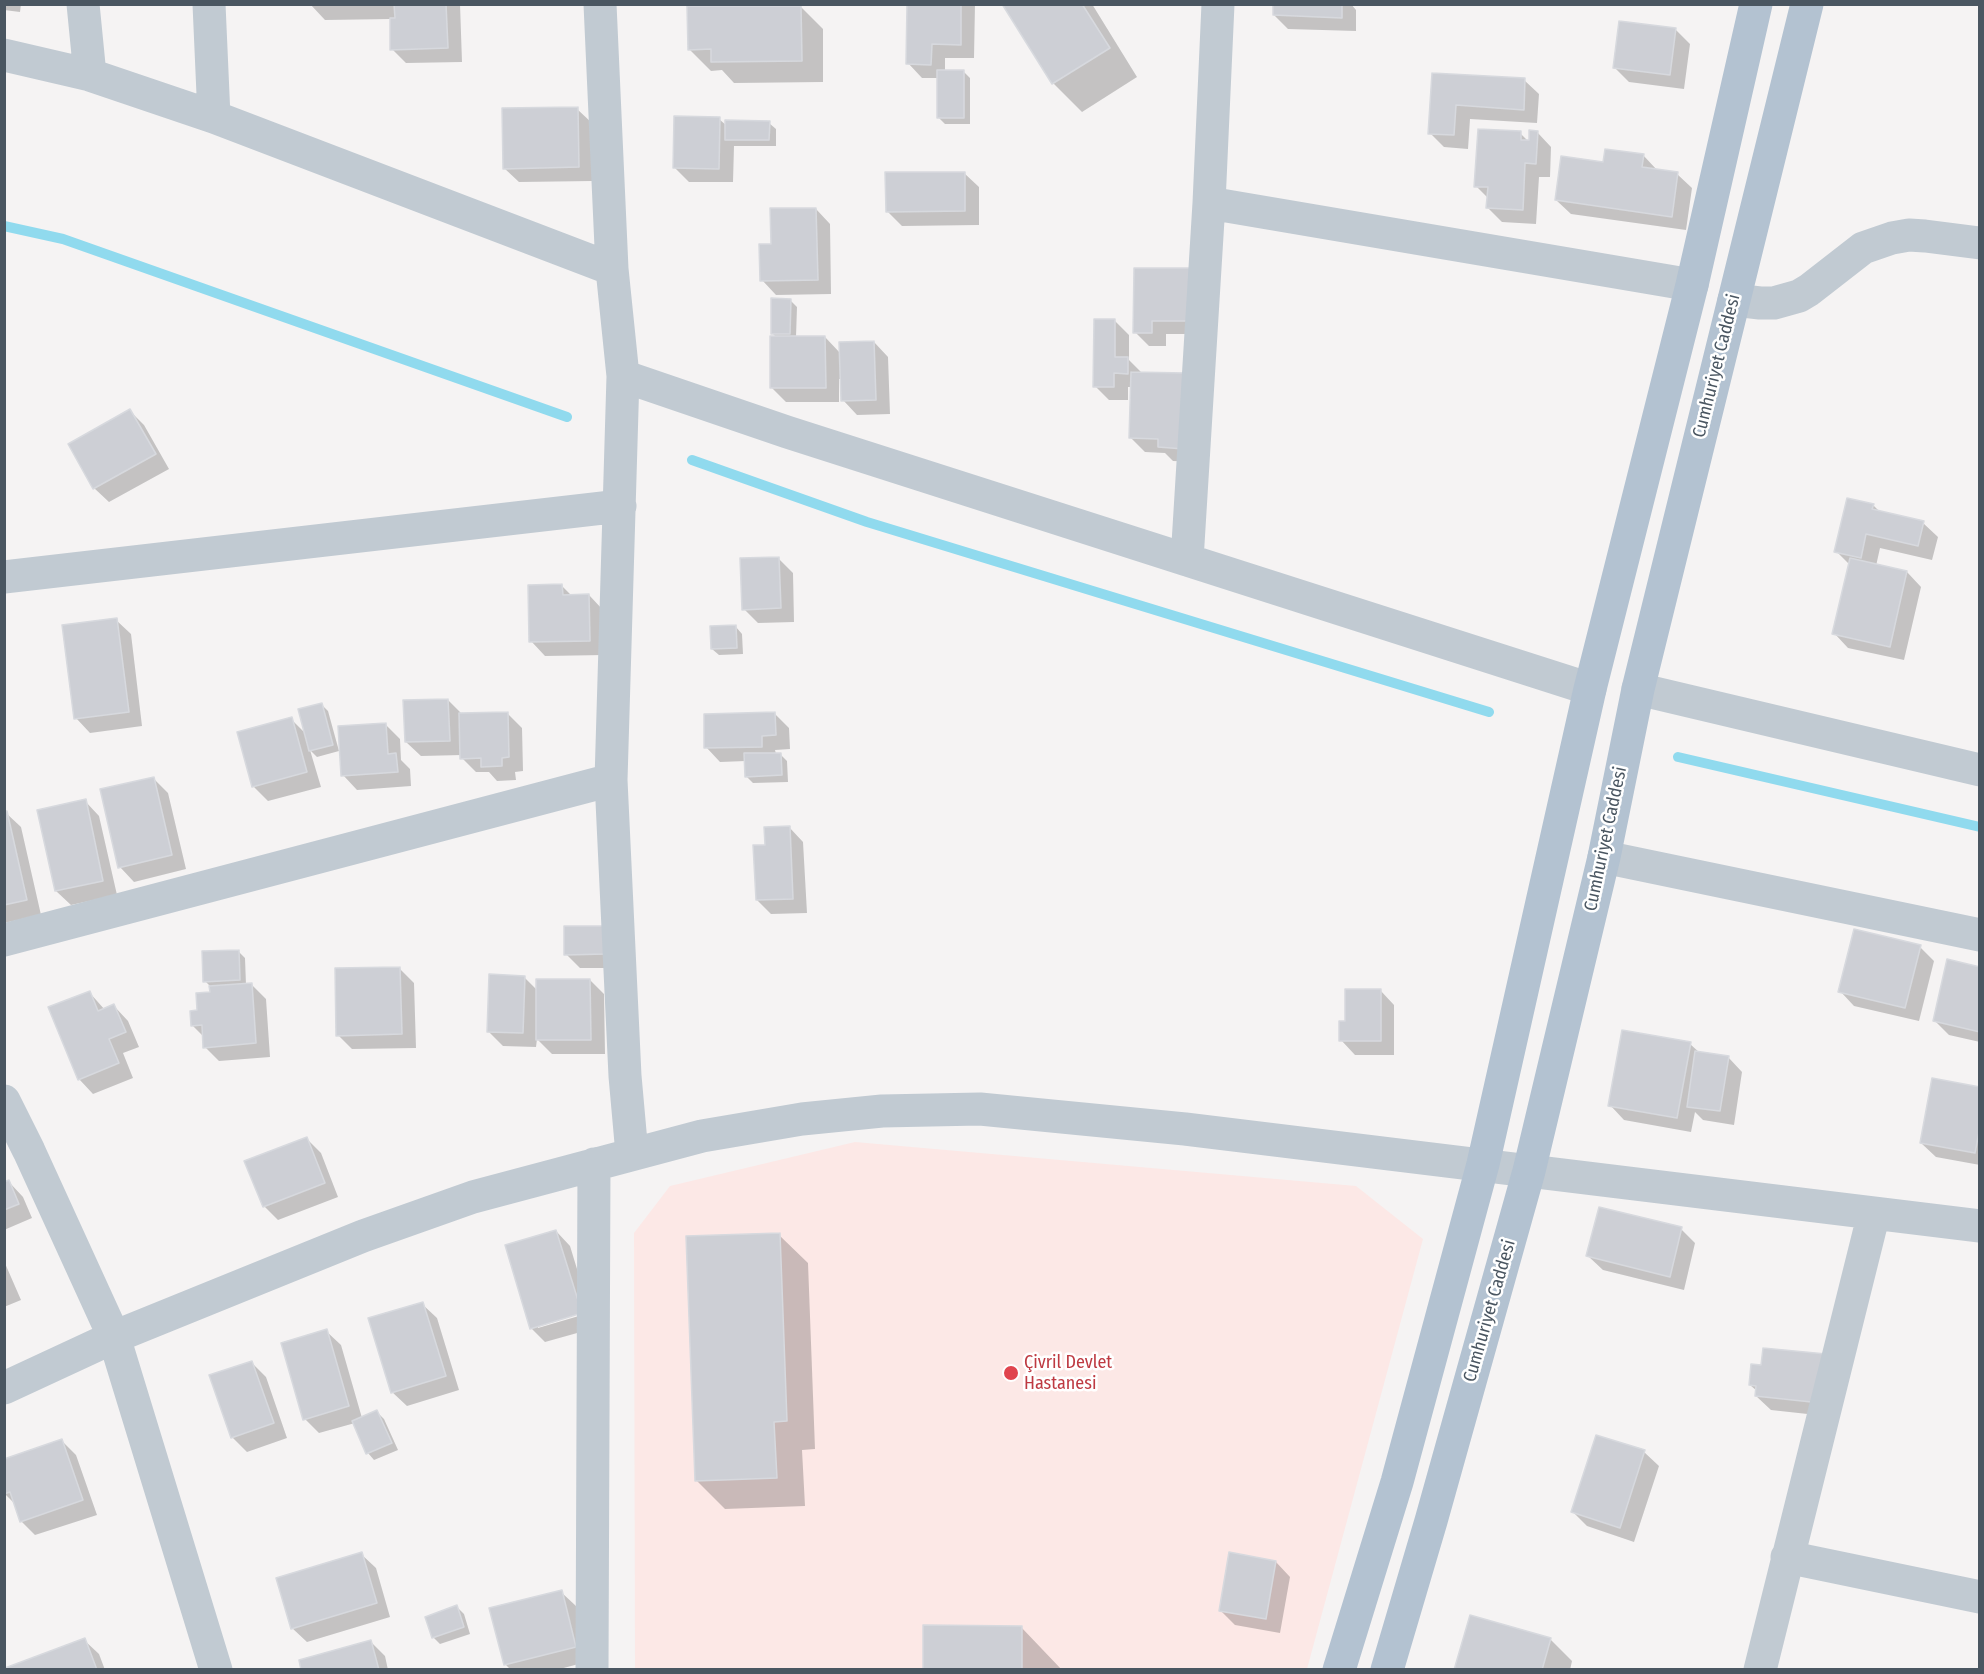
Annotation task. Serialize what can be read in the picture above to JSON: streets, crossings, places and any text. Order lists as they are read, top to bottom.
{
  "streets": {
    "main road": ["Cumhuriyet Caddesi"]
  },
  "places": ["Çivril Devlet Hastanesi"]
}
